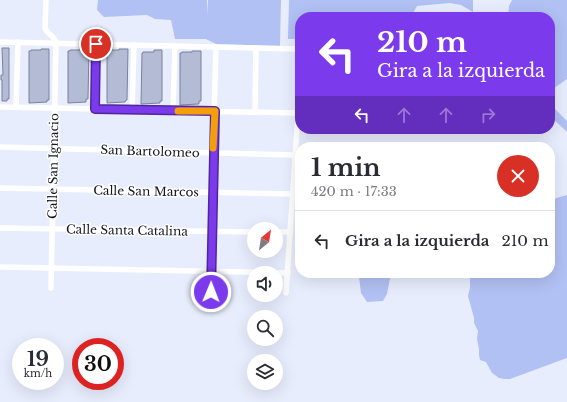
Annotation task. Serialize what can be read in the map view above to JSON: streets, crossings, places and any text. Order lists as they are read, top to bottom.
{
  "streets": {
    "street": [
      "San Bartolomeo",
      "Calle San Ignacio",
      "Calle San Marcos",
      "Calle Santa Catalina"
    ]
  },
  "crossings": [
    ["San Bartolomeo", "Calle San Ignacio"],
    ["Calle San Ignacio", "Calle San Marcos"],
    ["Calle San Ignacio", "Calle Santa Catalina"]
  ],
  "north": "top right",
  "page": {
    "turn": ["210 m", "Gira a la izquierda"],
    "heading": ["1 min", "420 m · 17:33"],
    "list": [
      {
        "name": "Gira a la izquierda",
        "value": "210 m"
      }
    ],
    "speed": "19 km/h",
    "limit": "30"
  }
}
